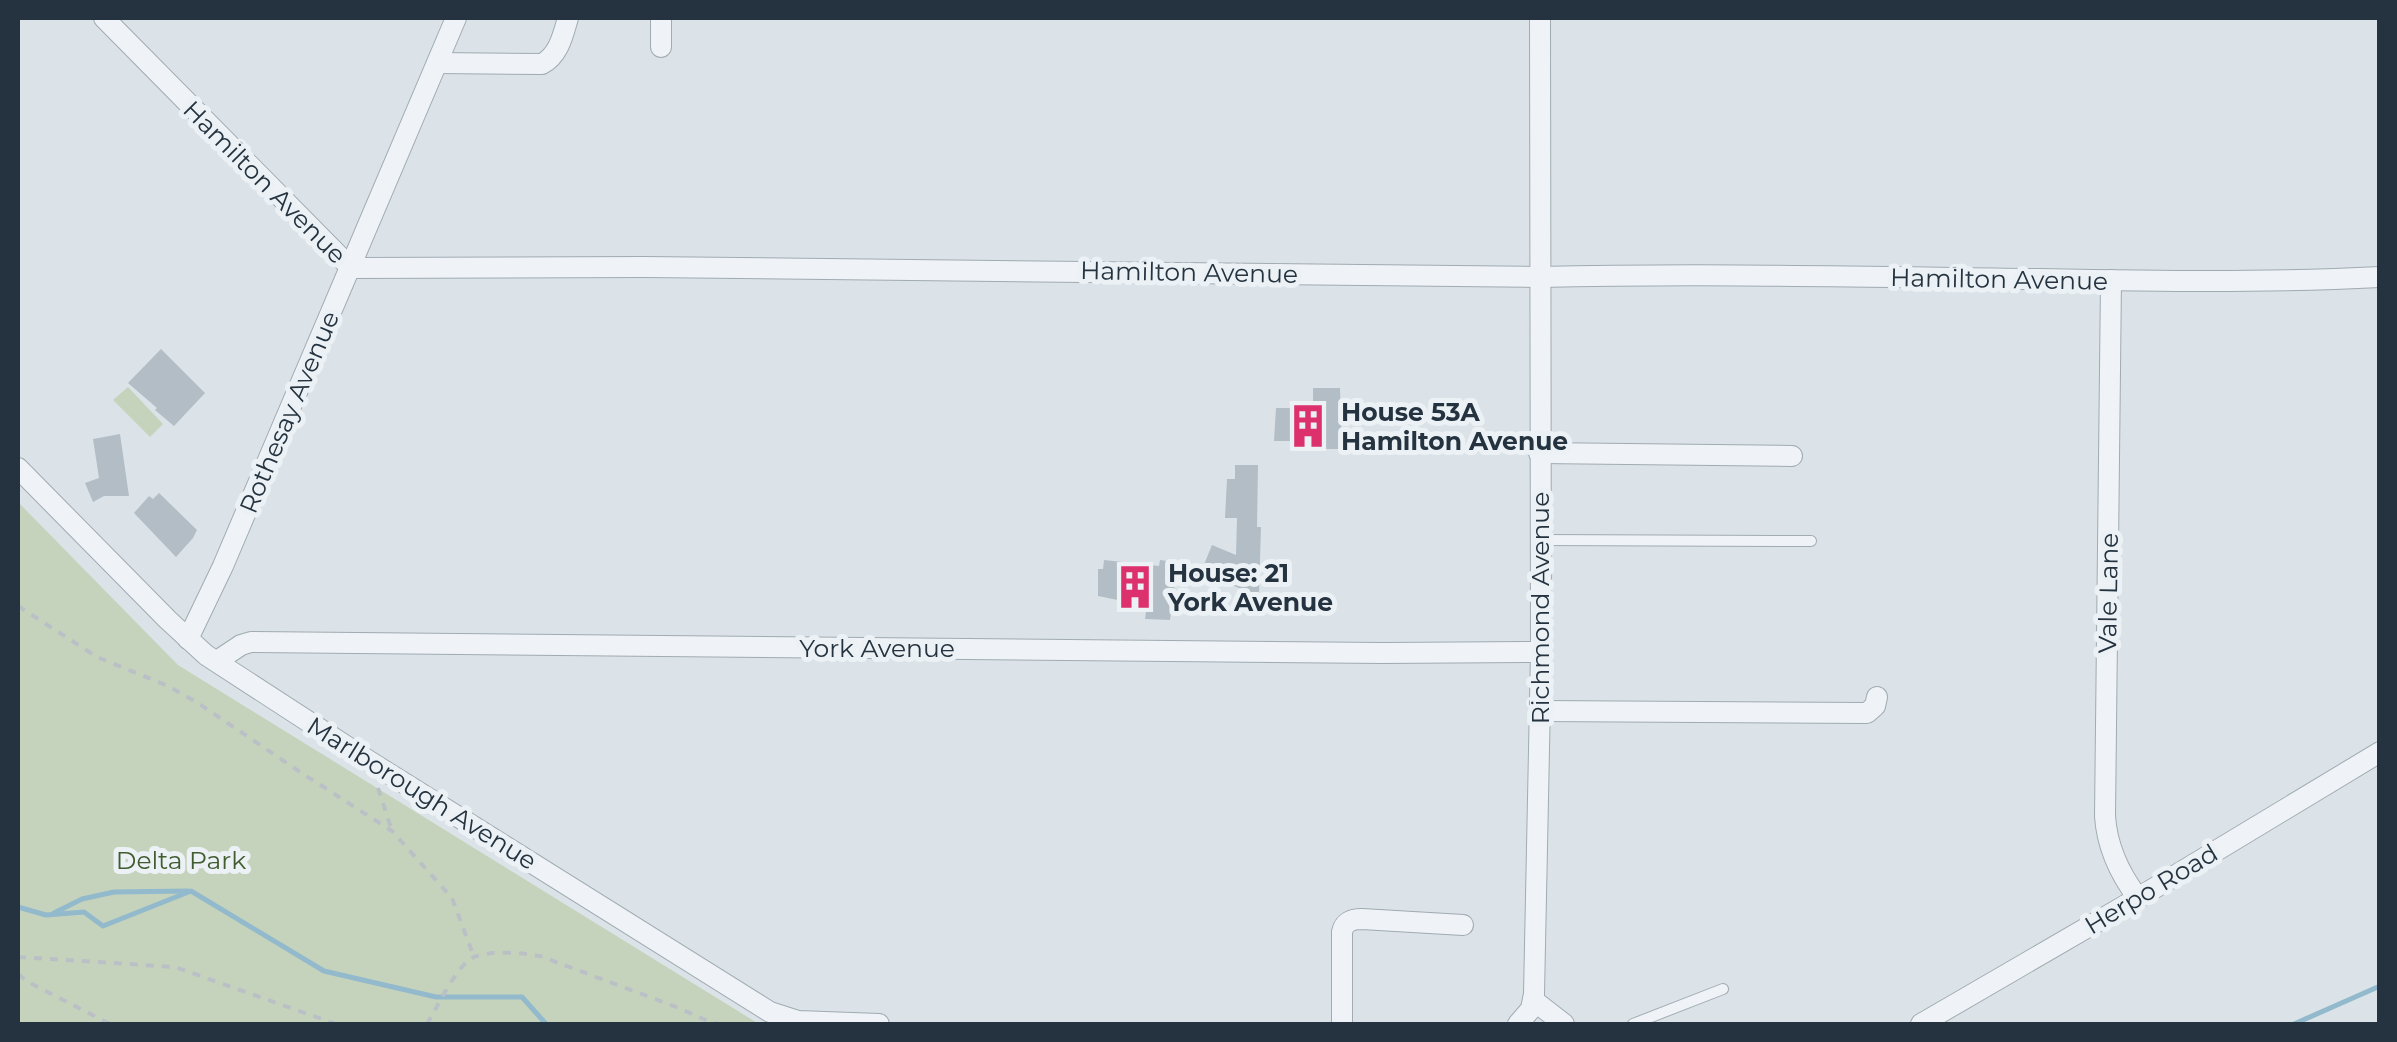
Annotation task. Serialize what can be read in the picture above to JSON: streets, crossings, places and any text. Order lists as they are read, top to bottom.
{
  "streets": {
    "street": [
      "Hamilton Avenue",
      "Rothesay Avenue",
      "Vale Lane",
      "Richmond Avenue",
      "York Avenue",
      "Marlborough Avenue",
      "Herpo Road"
    ]
  },
  "crossings": [
    ["Hamilton Avenue", "Rothesay Avenue"],
    ["Hamilton Avenue", "Vale Lane"],
    ["Hamilton Avenue", "Richmond Avenue"],
    ["Rothesay Avenue", "Marlborough Avenue"],
    ["Vale Lane", "Herpo Road"],
    ["Richmond Avenue", "York Avenue"],
    ["York Avenue", "Marlborough Avenue"]
  ],
  "parks": ["Delta Park"],
  "places": {
    "building": ["House 53A Hamilton Avenue", "House: 21 York Avenue"]
  }
}
